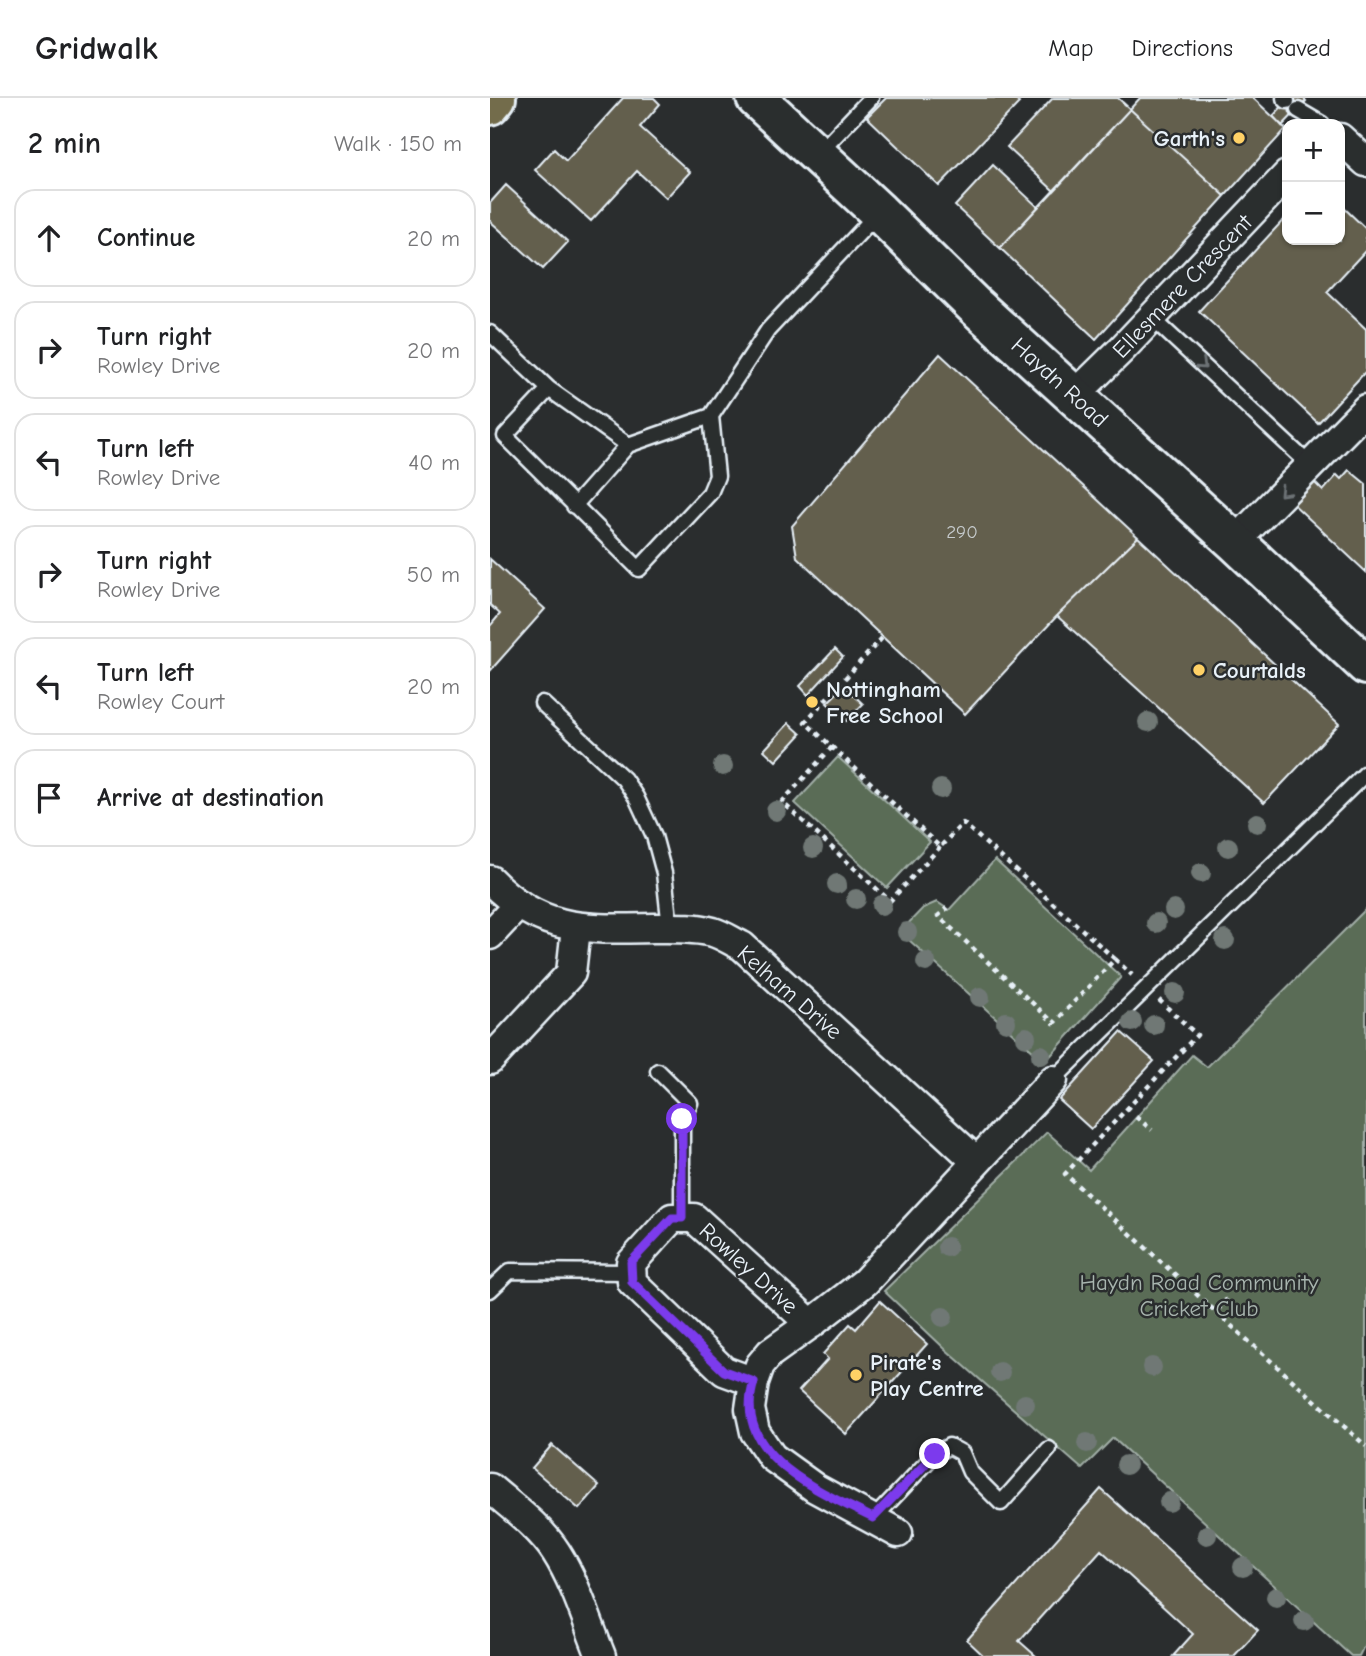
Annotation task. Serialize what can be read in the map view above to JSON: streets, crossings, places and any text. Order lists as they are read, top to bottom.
{
  "streets": {
    "street": [
      "Ellesmere Crescent",
      "Haydn Road",
      "Kelham Drive",
      "Rowley Drive"
    ]
  },
  "crossings": [
    ["Ellesmere Crescent", "Haydn Road"],
    ["Kelham Drive", "Rowley Drive"]
  ],
  "parks": ["Haydn Road Community Cricket Club"],
  "places": [
    "Garth's",
    "Courtalds",
    "Nottingham Free School",
    "Pirate's Play Centre"
  ],
  "house_numbers": ["290"],
  "page": {
    "header": "Gridwalk",
    "nav": ["Map", "Directions", "Saved"],
    "heading": ["2 min", "Walk · 150 m"],
    "map_buttons": ["+", "−"],
    "list": [
      ["Continue", "20 m"],
      ["Turn right", "Rowley Drive", "20 m"],
      ["Turn left", "Rowley Drive", "40 m"],
      ["Turn right", "Rowley Drive", "50 m"],
      ["Turn left", "Rowley Court", "20 m"],
      "Arrive at destination"
    ]
  }
}
